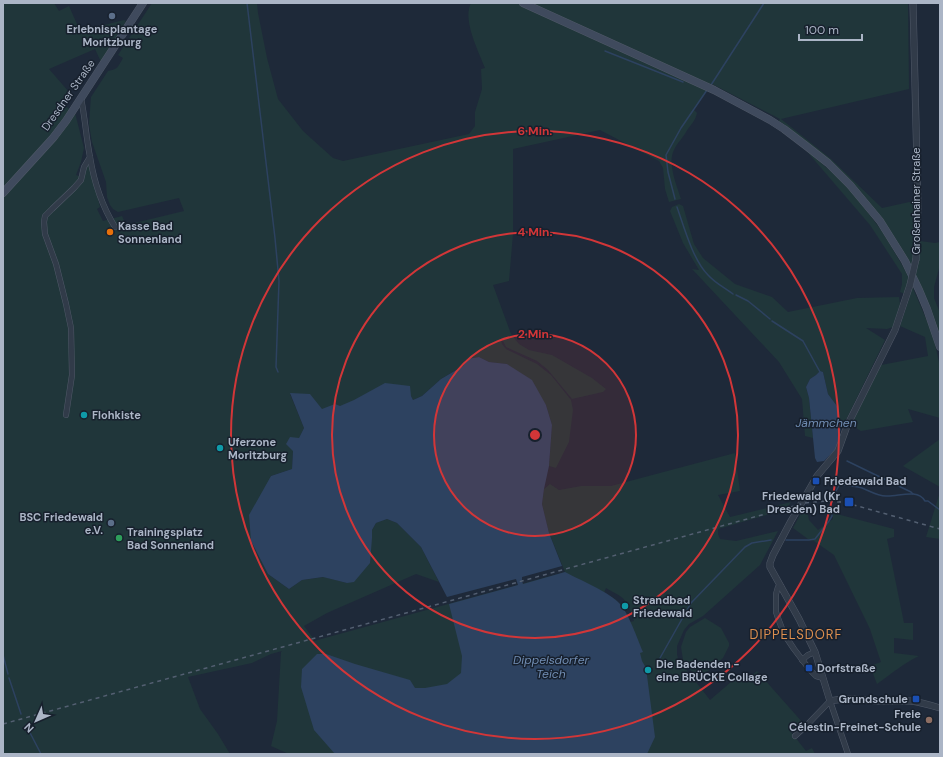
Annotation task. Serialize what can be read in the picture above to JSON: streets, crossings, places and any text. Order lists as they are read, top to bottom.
{
  "streets": {
    "main road": ["Dresdner Straße"],
    "street": ["Großenhainer Straße"]
  },
  "districts": ["DIPPELSDORF"],
  "water": ["Jämmchen", "Dippelsdorfer Teich"],
  "places": {
    "other": [
      "Erlebnisplantage Moritzburg",
      "Kasse Bad Sonnenland",
      "Flohkiste",
      "Uferzone Moritzburg",
      "BSC Friedewald e.V.",
      "Trainingsplatz Bad Sonnenland",
      "Strandbad Friedewald",
      "Die Badenden - eine BRÜCKE Collage",
      "Freie Célestin-Freinet-Schule"
    ],
    "transit": [
      "Friedewald Bad",
      "Friedewald (Kr Dresden) Bad",
      "Dorfstraße",
      "Grundschule"
    ]
  },
  "scale_bar": "100 m",
  "north": "bottom left",
  "rings": ["6 Min.", "4 Min.", "2 Min."]
}
